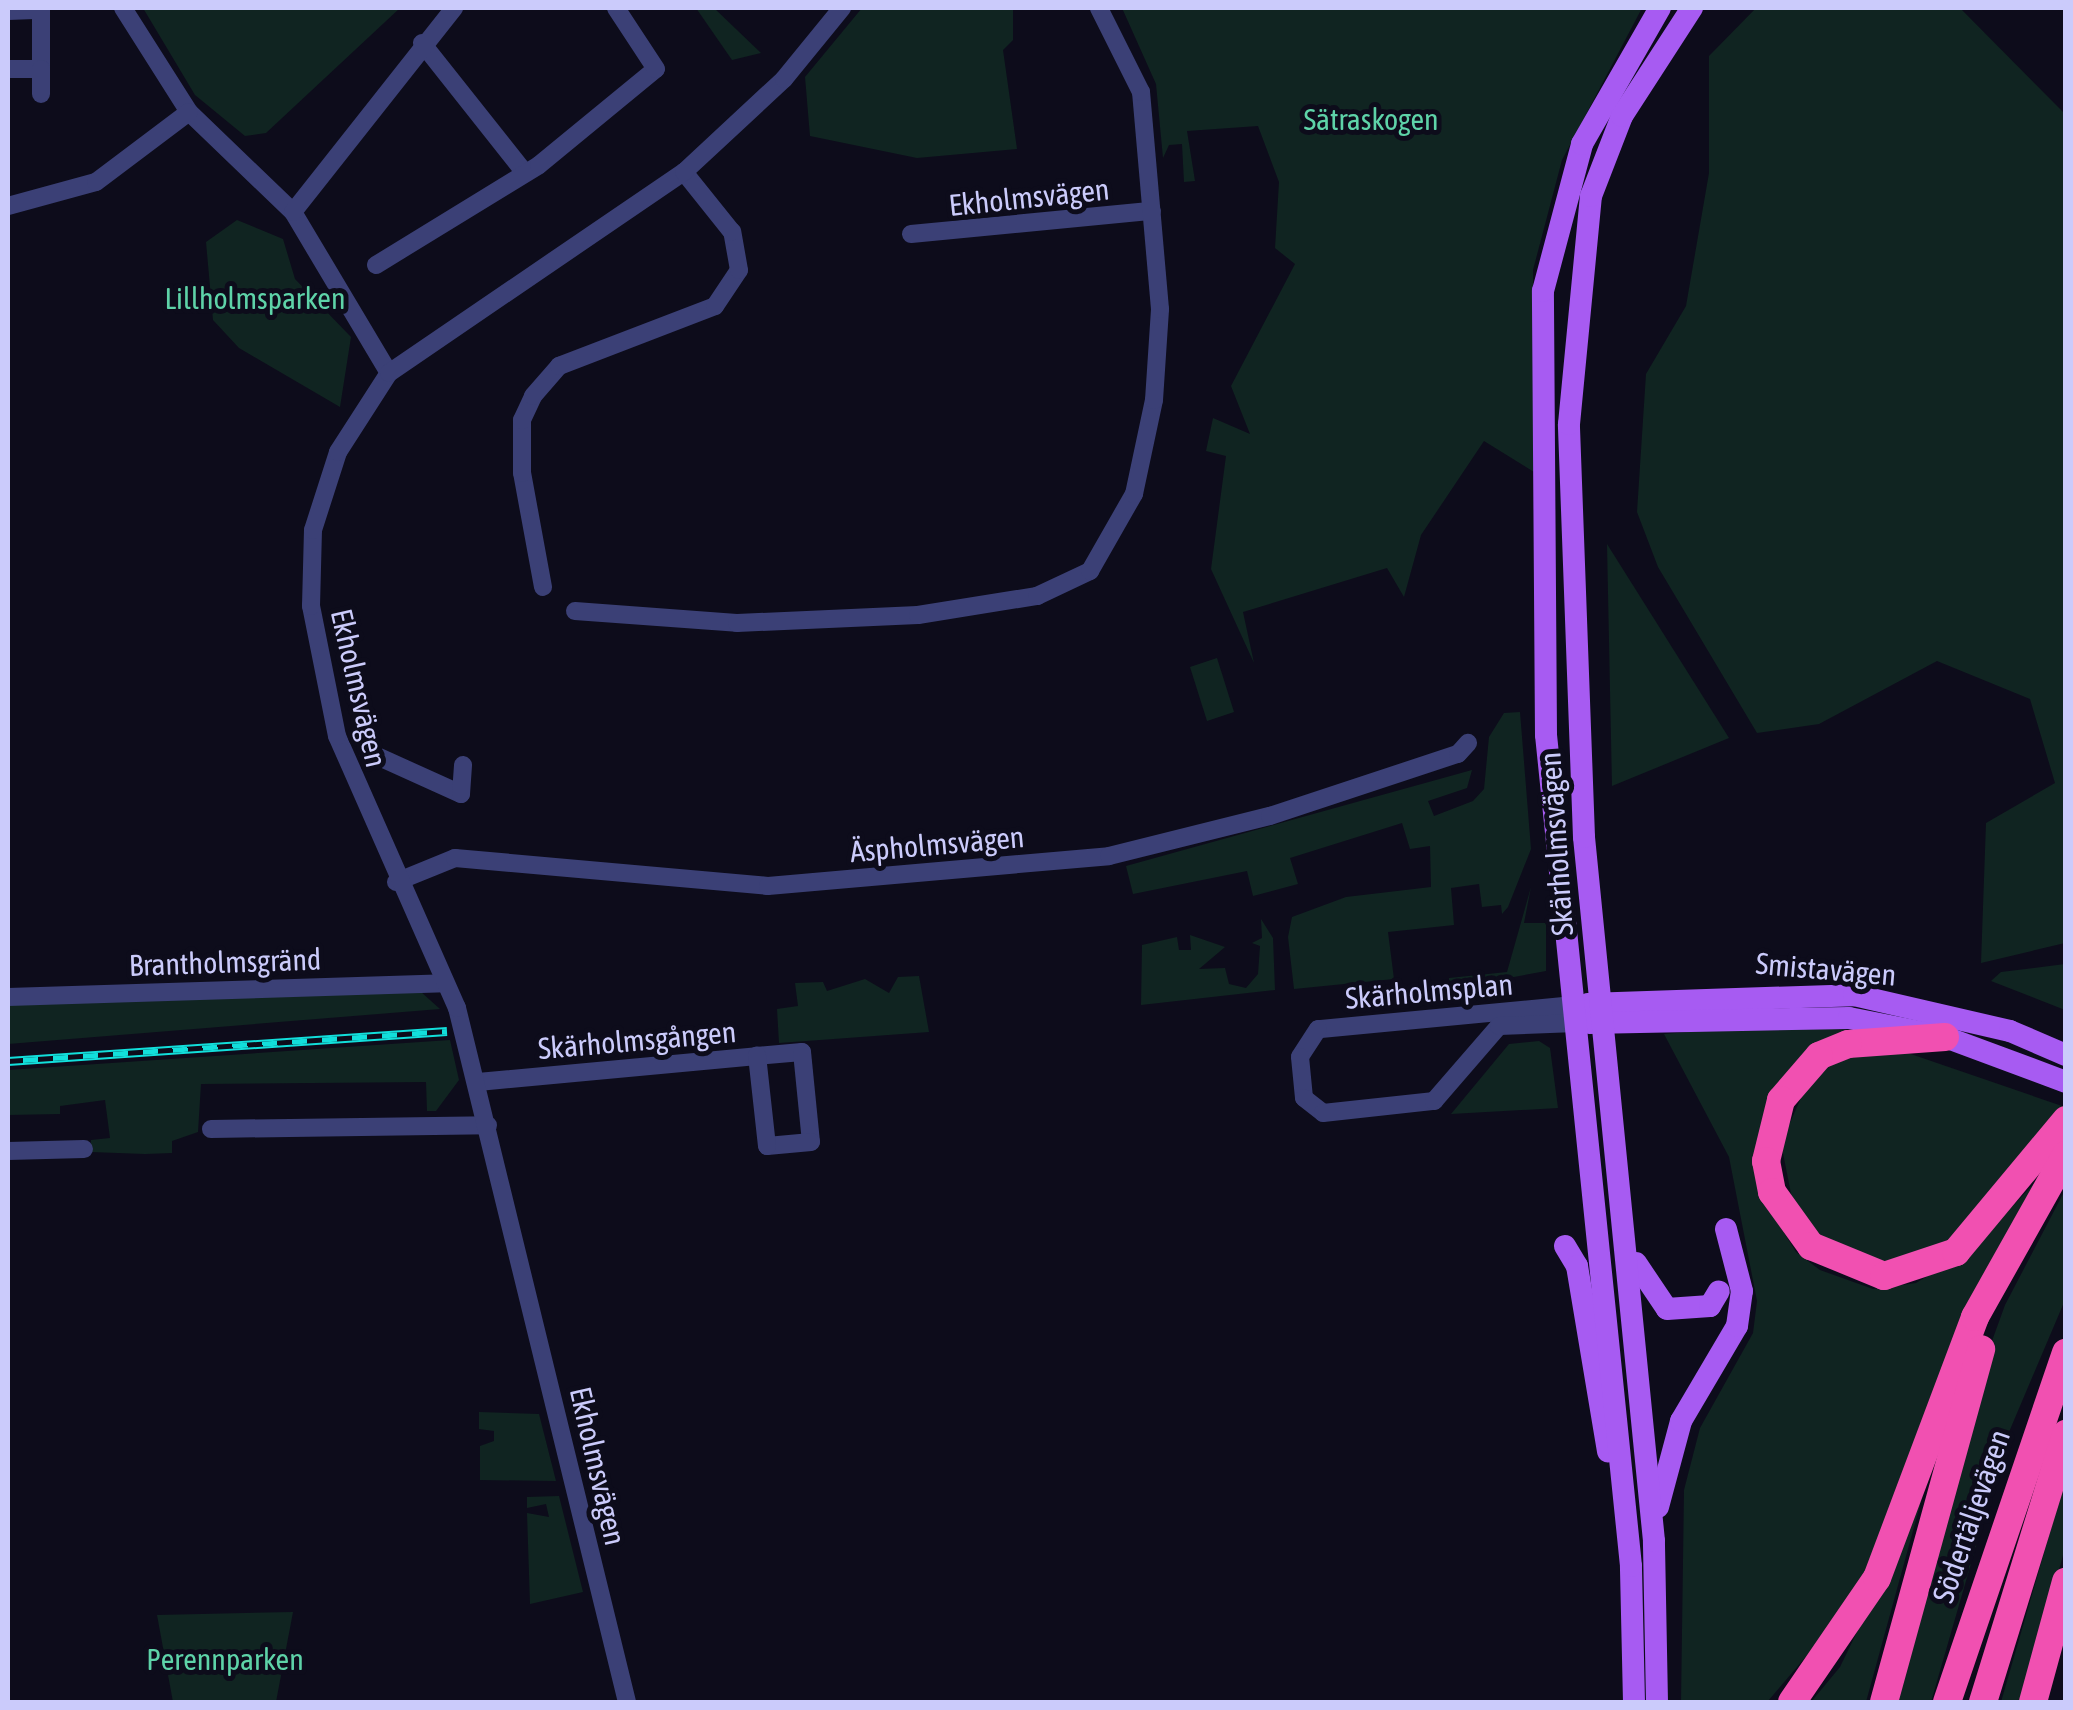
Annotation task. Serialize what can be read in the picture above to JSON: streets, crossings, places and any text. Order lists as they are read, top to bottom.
{
  "streets": {
    "highway": ["Södertäljevägen"],
    "main road": ["Skärholmsvägen", "Smistavägen"],
    "street": [
      "Ekholmsvägen",
      "Äspholmsvägen",
      "Brantholmsgränd",
      "Skärholmsplan",
      "Skärholmsgången"
    ]
  },
  "crossings": [
    ["Ekholmsvägen", "Äspholmsvägen"],
    ["Ekholmsvägen", "Brantholmsgränd"],
    ["Ekholmsvägen", "Skärholmsgången"],
    ["Skärholmsvägen", "Smistavägen"],
    ["Skärholmsvägen", "Skärholmsplan"],
    ["Smistavägen", "Skärholmsplan"]
  ],
  "parks": ["Sätraskogen", "Lillholmsparken", "Perennparken"]
}
